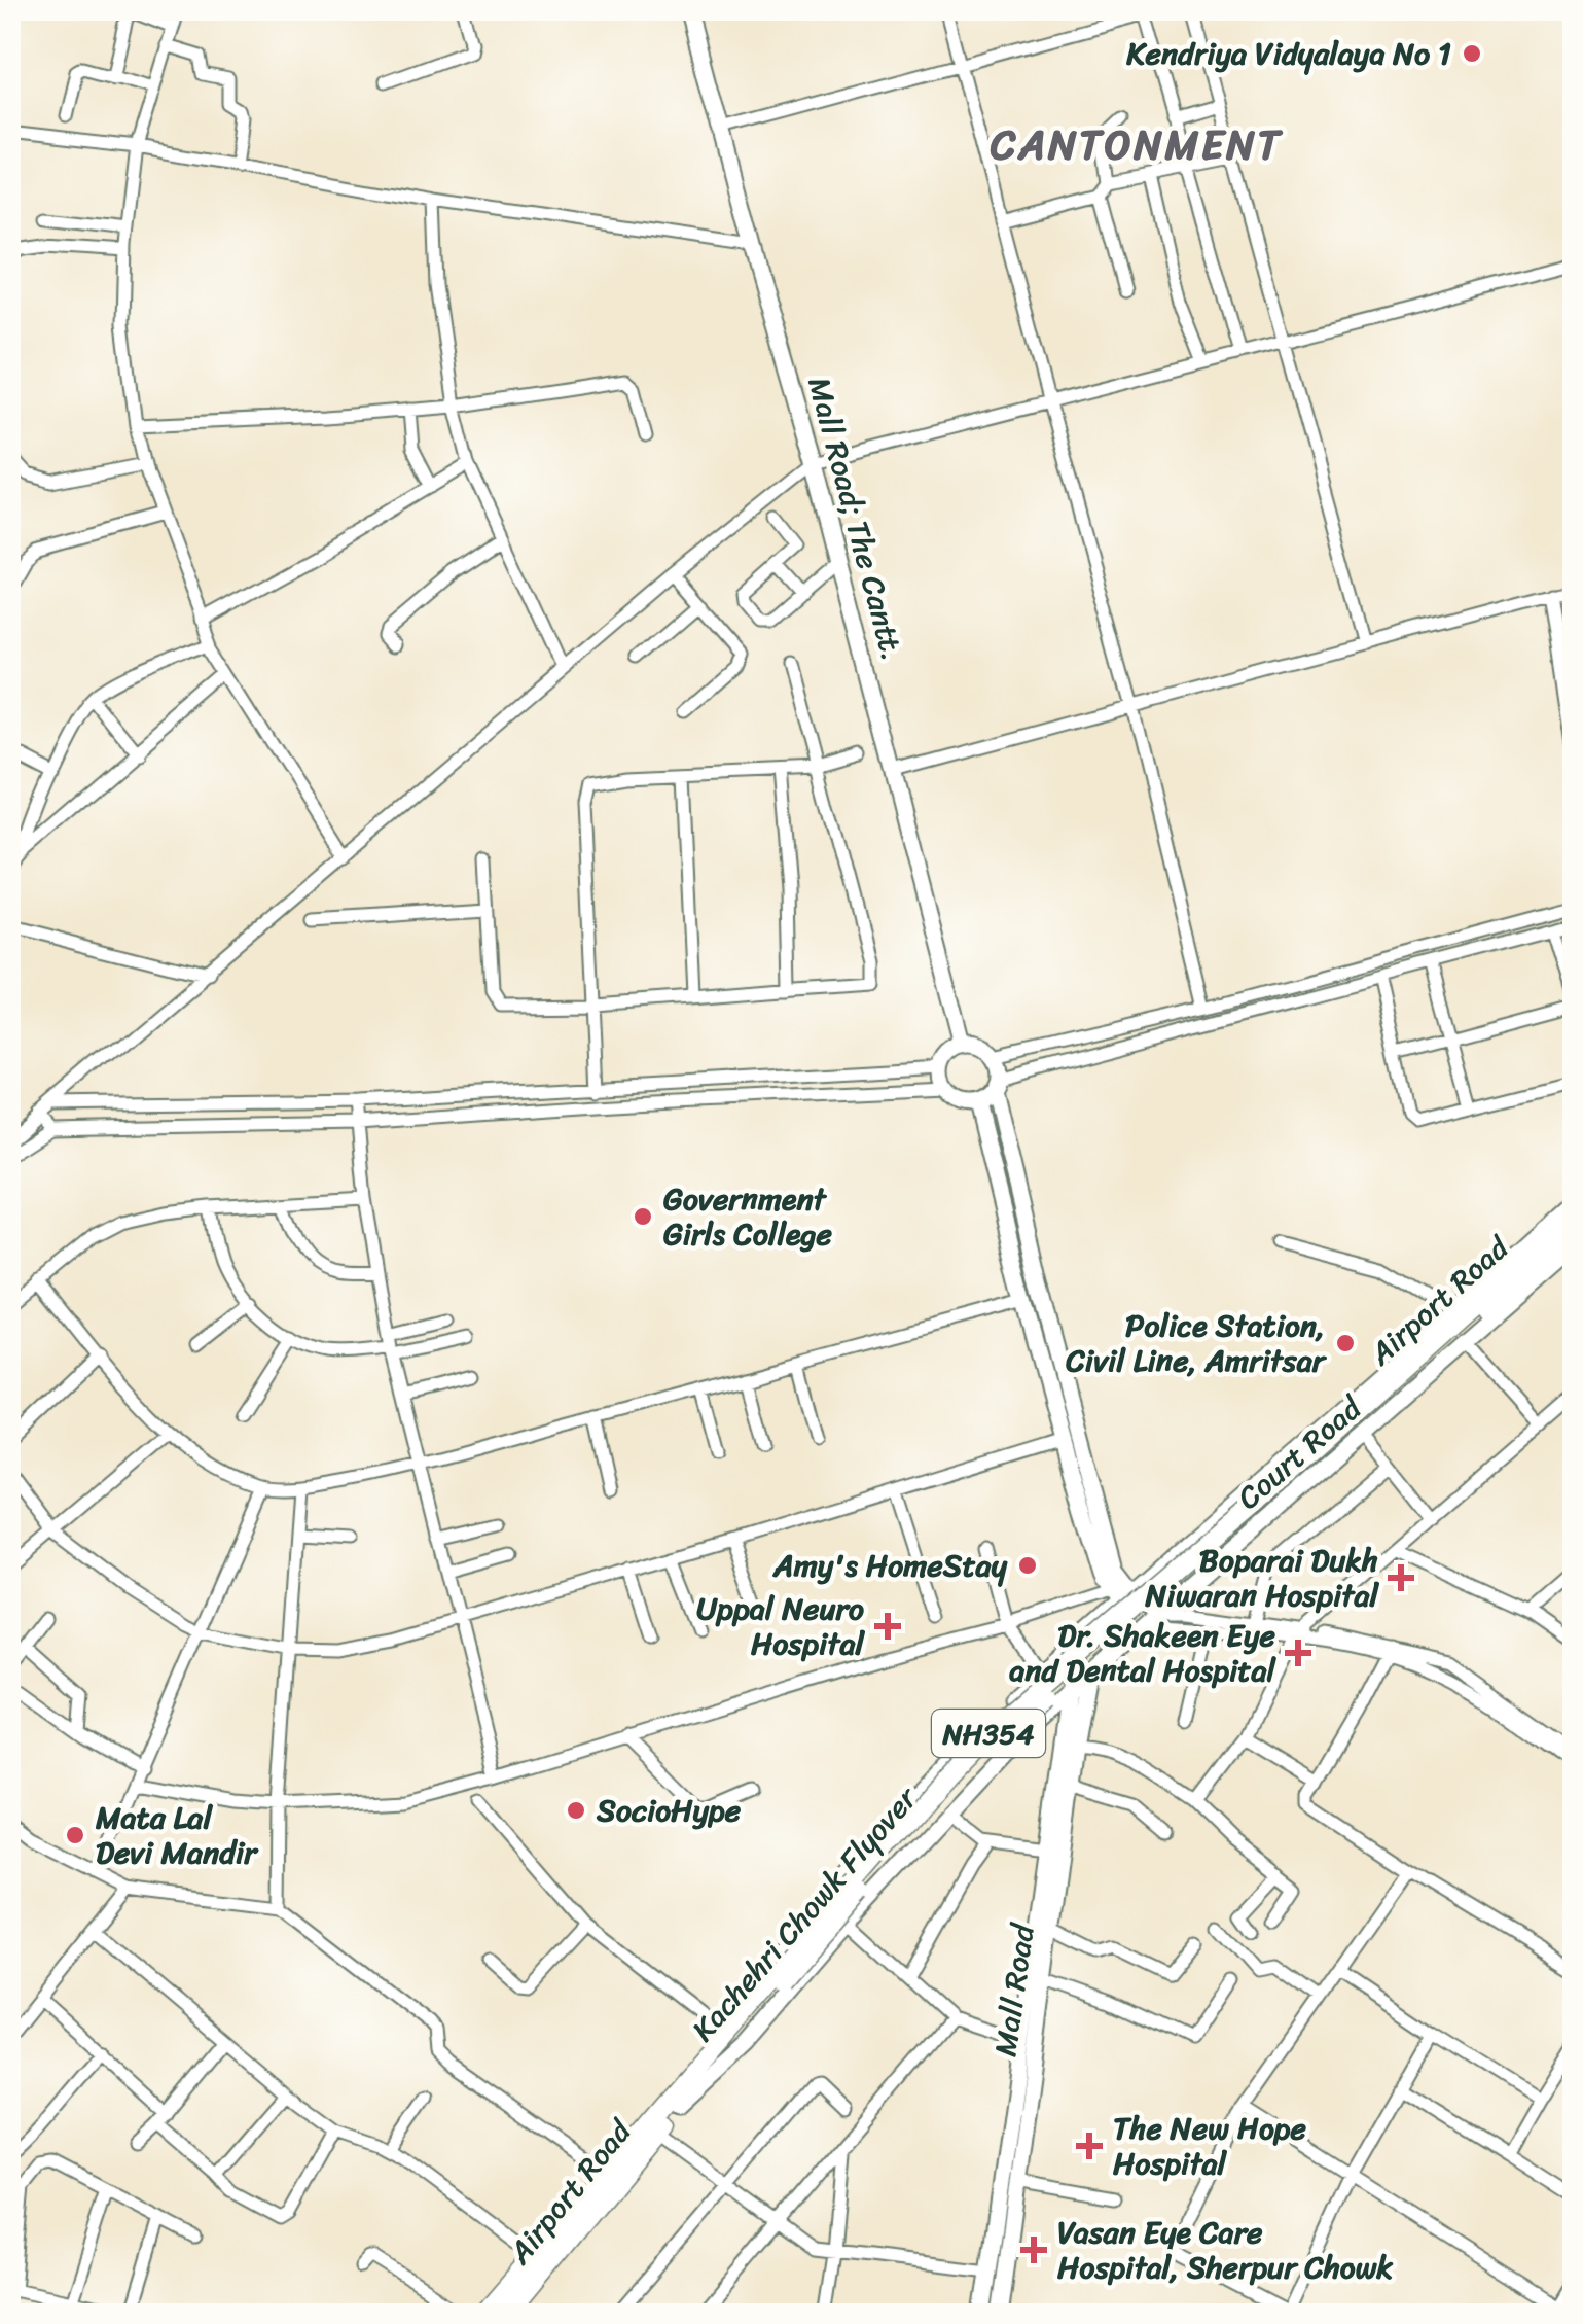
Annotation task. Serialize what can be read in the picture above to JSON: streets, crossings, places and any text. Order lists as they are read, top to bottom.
{
  "streets": {
    "highway": ["Airport Road", "NH354", "Kachehri Chowk Flyover"],
    "main road": ["Mall Road; The Cantt.", "Court Road", "Mall Road"]
  },
  "crossings": [
    ["Airport Road", "Court Road"],
    ["Airport Road", "Kachehri Chowk Flyover"],
    ["Court Road", "Kachehri Chowk Flyover"],
    ["Court Road", "Mall Road"],
    ["NH354", "Kachehri Chowk Flyover"]
  ],
  "districts": ["CANTONMENT"],
  "places": {
    "other": [
      "Kendriya Vidyalaya No 1",
      "Government Girls College",
      "Police Station, Civil Line, Amritsar",
      "Amy's HomeStay",
      "SocioHype",
      "Mata Lal Devi Mandir"
    ],
    "health": [
      "Boparai Dukh Niwaran Hospital",
      "Uppal Neuro Hospital",
      "Dr. Shakeen Eye and Dental Hospital",
      "The New Hope Hospital",
      "Vasan Eye Care Hospital, Sherpur Chowk"
    ]
  }
}
